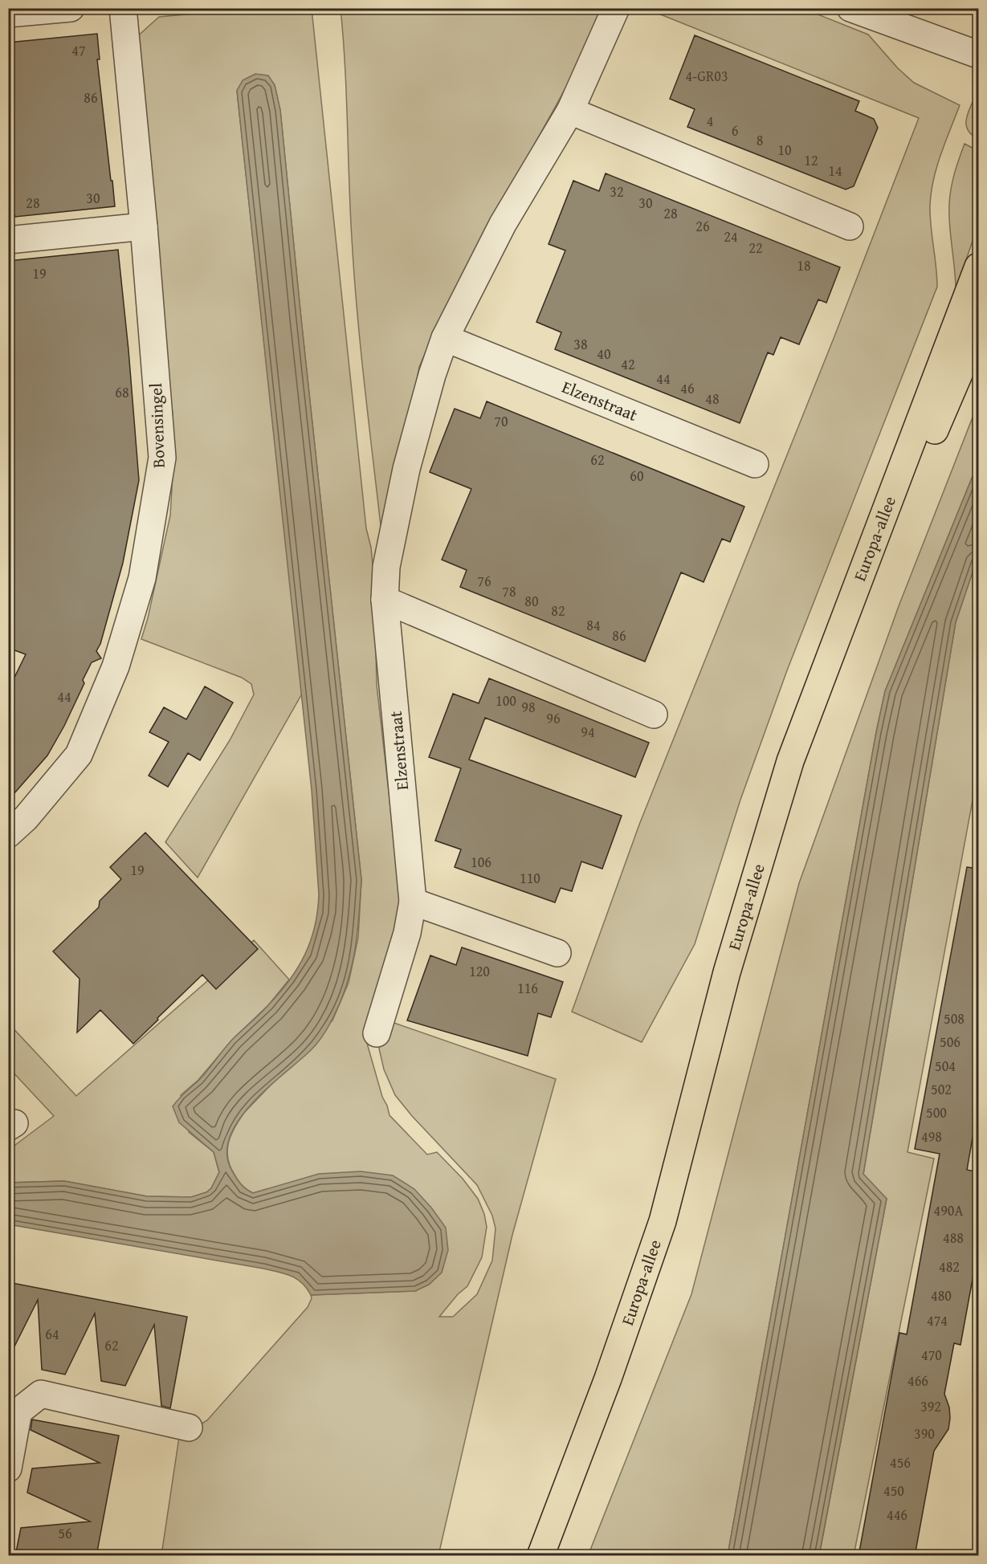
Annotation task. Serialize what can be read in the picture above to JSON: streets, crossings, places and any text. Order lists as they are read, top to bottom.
{
  "streets": {
    "main road": ["Europa-allee"],
    "street": ["Elzenstraat", "Bovensingel"]
  },
  "house_numbers": [
    "47",
    "4-GR03",
    "86",
    "4",
    "6",
    "8",
    "10",
    "12",
    "14",
    "32",
    "30",
    "28",
    "30",
    "28",
    "26",
    "24",
    "22",
    "18",
    "19",
    "38",
    "40",
    "42",
    "44",
    "46",
    "68",
    "48",
    "70",
    "62",
    "60",
    "76",
    "78",
    "80",
    "82",
    "84",
    "86",
    "44",
    "100",
    "98",
    "96",
    "94",
    "106",
    "19",
    "110",
    "120",
    "116",
    "508",
    "506",
    "504",
    "502",
    "500",
    "498",
    "490A",
    "488",
    "482",
    "480",
    "474",
    "64",
    "62",
    "470",
    "466",
    "392",
    "390",
    "456",
    "450",
    "446",
    "56"
  ]
}
